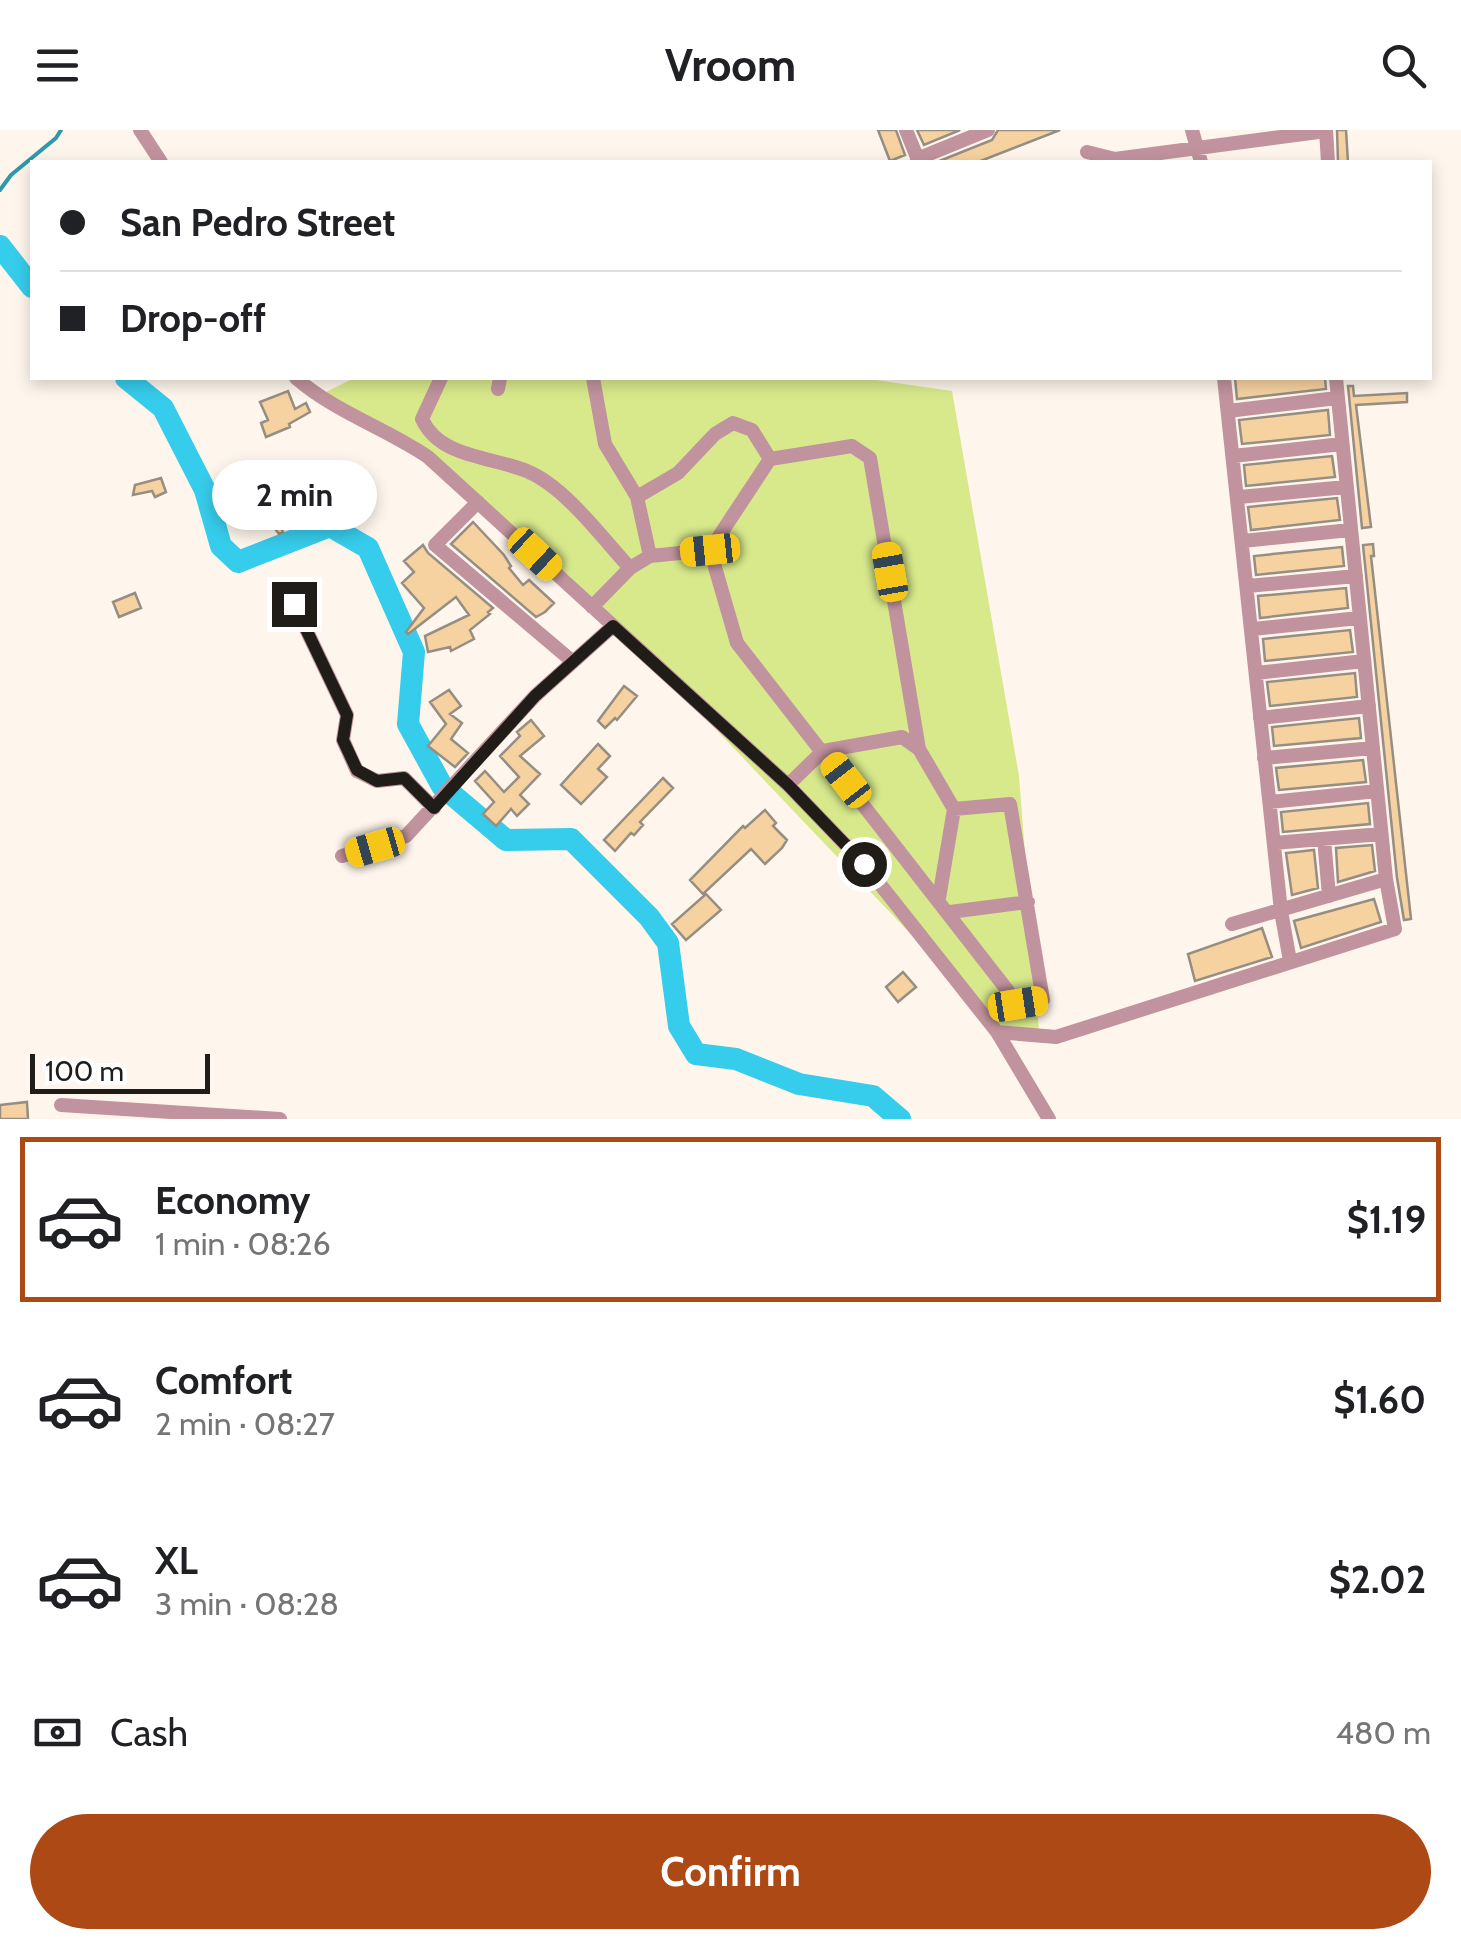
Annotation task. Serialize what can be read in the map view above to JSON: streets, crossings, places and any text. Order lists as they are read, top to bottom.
{
  "scale_bar": "100 m",
  "page": {
    "header": "Vroom",
    "banner": ["San Pedro Street", "Drop-off"],
    "bubble": "2 min",
    "scale": "100 m",
    "list": [
      {
        "name": "Economy",
        "note": "1 min · 08:26",
        "value": "$1.19"
      },
      {
        "name": "Comfort",
        "note": "2 min · 08:27",
        "value": "$1.60"
      },
      {
        "name": "XL",
        "note": "3 min · 08:28",
        "value": "$2.02"
      }
    ],
    "pay": ["Cash", "480 m"],
    "buttons": "Confirm"
  }
}
